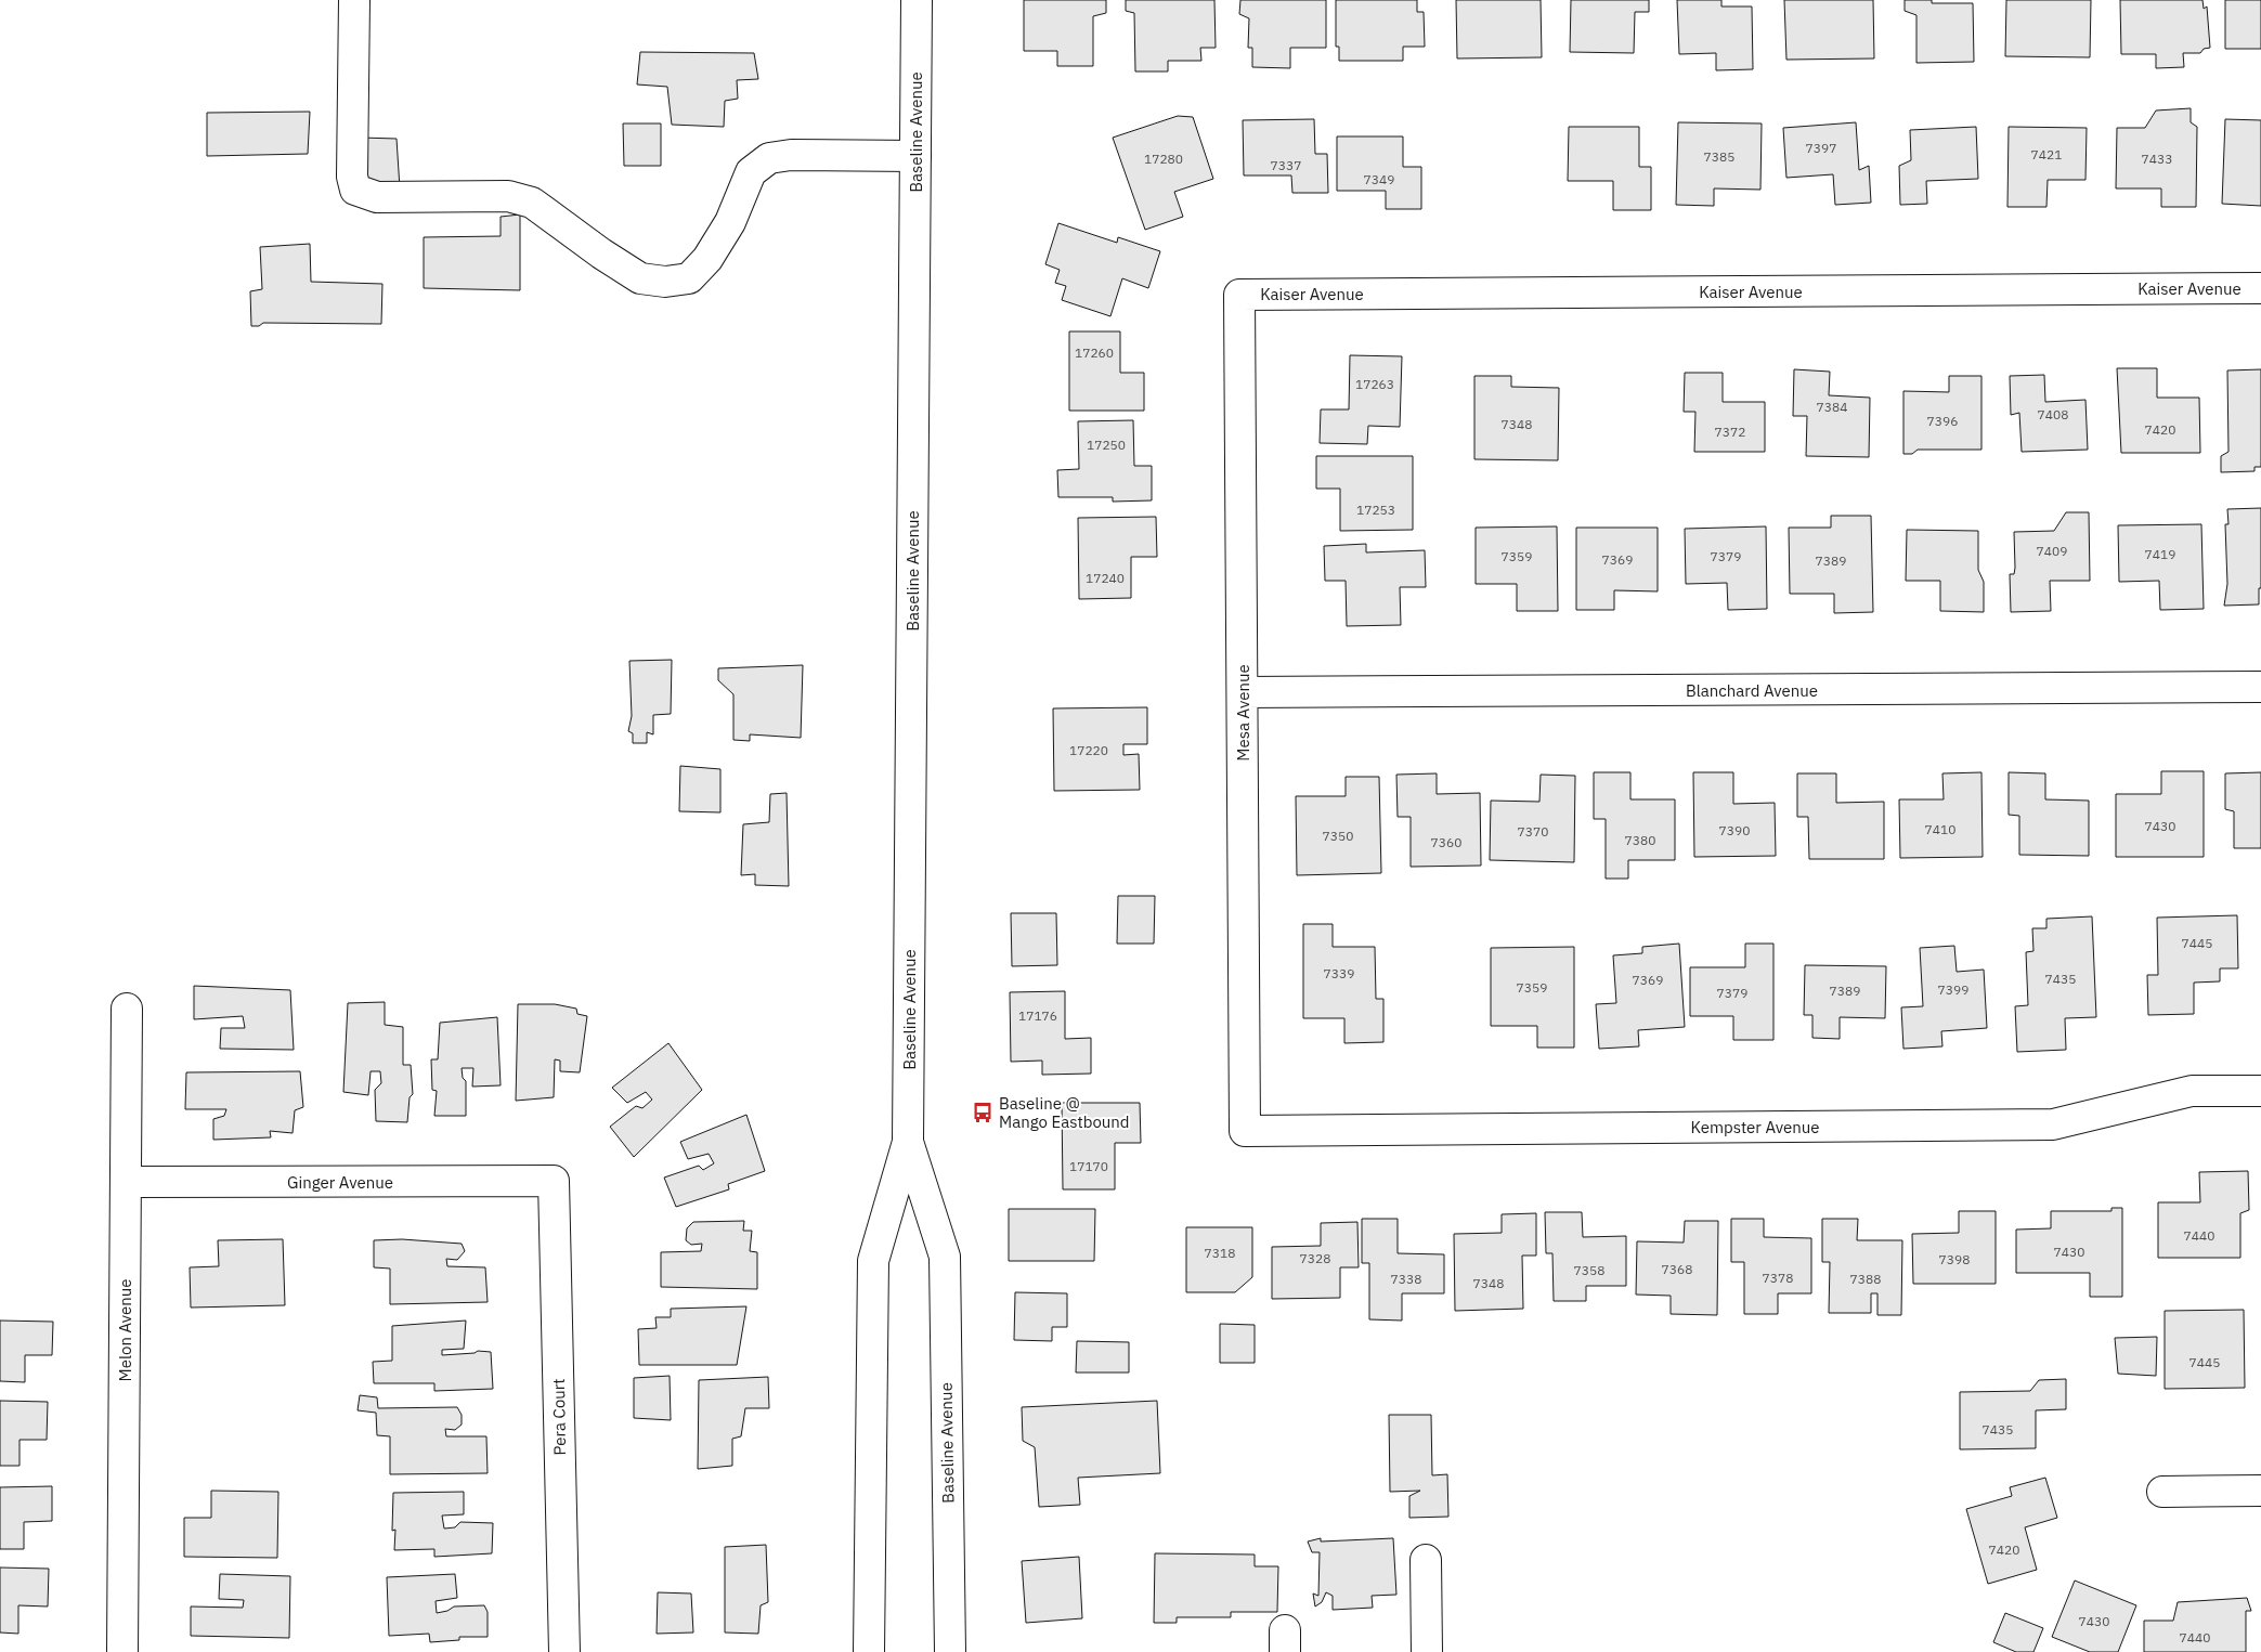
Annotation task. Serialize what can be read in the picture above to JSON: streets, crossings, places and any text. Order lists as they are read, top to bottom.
{
  "streets": {
    "street": [
      "Baseline Avenue",
      "Kaiser Avenue",
      "Blanchard Avenue",
      "Mesa Avenue",
      "Kempster Avenue",
      "Ginger Avenue",
      "Melon Avenue",
      "Pera Court"
    ]
  },
  "crossings": [
    ["Kaiser Avenue", "Mesa Avenue"],
    ["Blanchard Avenue", "Mesa Avenue"],
    ["Mesa Avenue", "Kempster Avenue"],
    ["Ginger Avenue", "Melon Avenue"],
    ["Ginger Avenue", "Pera Court"]
  ],
  "places": {
    "bus stop": ["Baseline @ Mango Eastbound"]
  },
  "house_numbers": [
    "7397",
    "7421",
    "7385",
    "17280",
    "7433",
    "7337",
    "7349",
    "17260",
    "17263",
    "7384",
    "7408",
    "7396",
    "7348",
    "7420",
    "7372",
    "17250",
    "17253",
    "7409",
    "7419",
    "7359",
    "7379",
    "7369",
    "7389",
    "17240",
    "17220",
    "7430",
    "7410",
    "7390",
    "7370",
    "7350",
    "7380",
    "7360",
    "7445",
    "7339",
    "7435",
    "7369",
    "7359",
    "7399",
    "7389",
    "7379",
    "17176",
    "17170",
    "7440",
    "7430",
    "7318",
    "7328",
    "7398",
    "7368",
    "7358",
    "7378",
    "7338",
    "7388",
    "7348",
    "7445",
    "7435",
    "7420",
    "7430",
    "7440"
  ]
}
